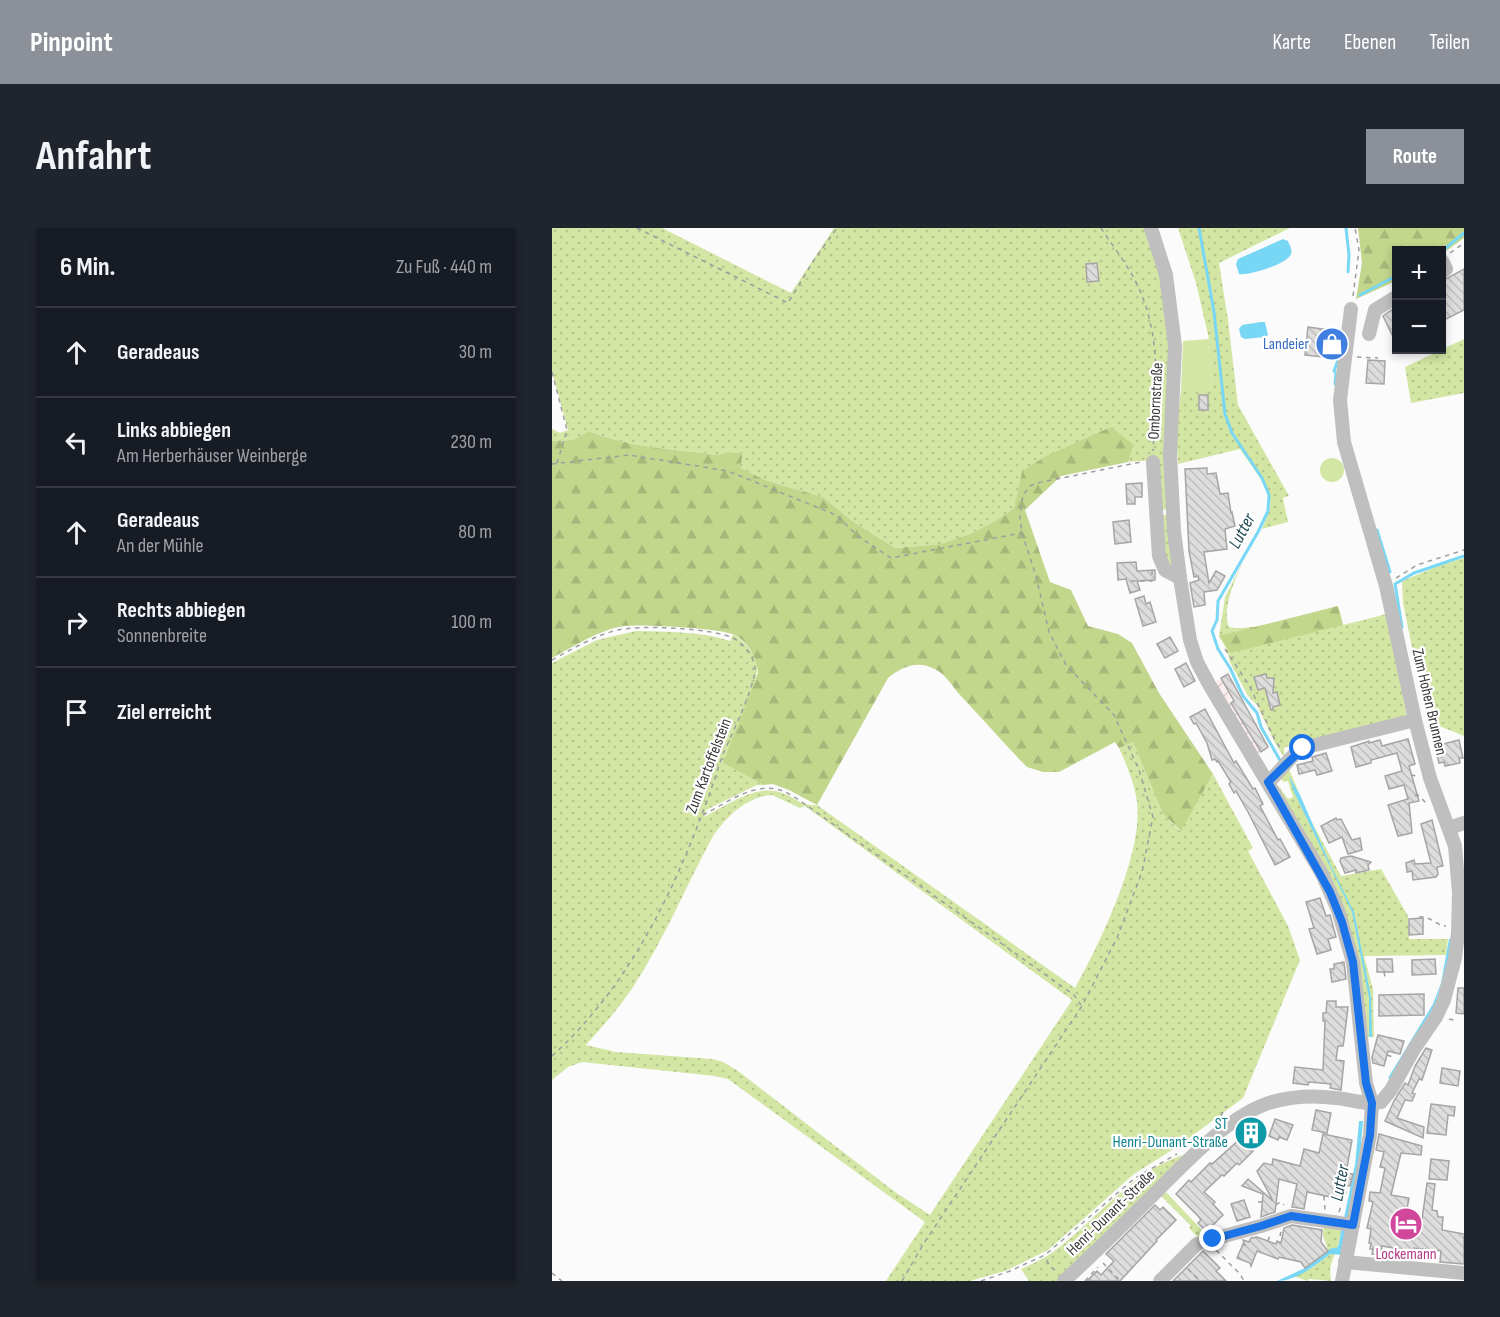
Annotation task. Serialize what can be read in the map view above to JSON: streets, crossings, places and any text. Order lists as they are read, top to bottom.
{
  "streets": {
    "street": ["Ombornstraße", "Zum Hohen Brunnen", "Henri-Dunant-Straße"],
    "path": ["Zum Kartoffelstein"]
  },
  "crossings": [
    ["Ombornstraße", "Zum Hohen Brunnen"],
    ["Ombornstraße", "Henri-Dunant-Straße"],
    ["Zum Hohen Brunnen", "Henri-Dunant-Straße"]
  ],
  "water": ["Lutter"],
  "places": {
    "shop": ["Landeier"],
    "building": ["ST Henri-Dunant-Straße"],
    "hotel": ["Lockemann"]
  },
  "page": {
    "header": "Pinpoint",
    "nav": ["Karte", "Ebenen", "Teilen"],
    "buttons": "Route",
    "title": "Anfahrt",
    "heading": ["6 Min.", "Zu Fuß · 440 m"],
    "map_buttons": ["+", "−"],
    "list": [
      ["Geradeaus", "30 m"],
      ["Links abbiegen", "Am Herberhäuser Weinberge", "230 m"],
      ["Geradeaus", "An der Mühle", "80 m"],
      ["Rechts abbiegen", "Sonnenbreite", "100 m"],
      "Ziel erreicht"
    ]
  }
}
